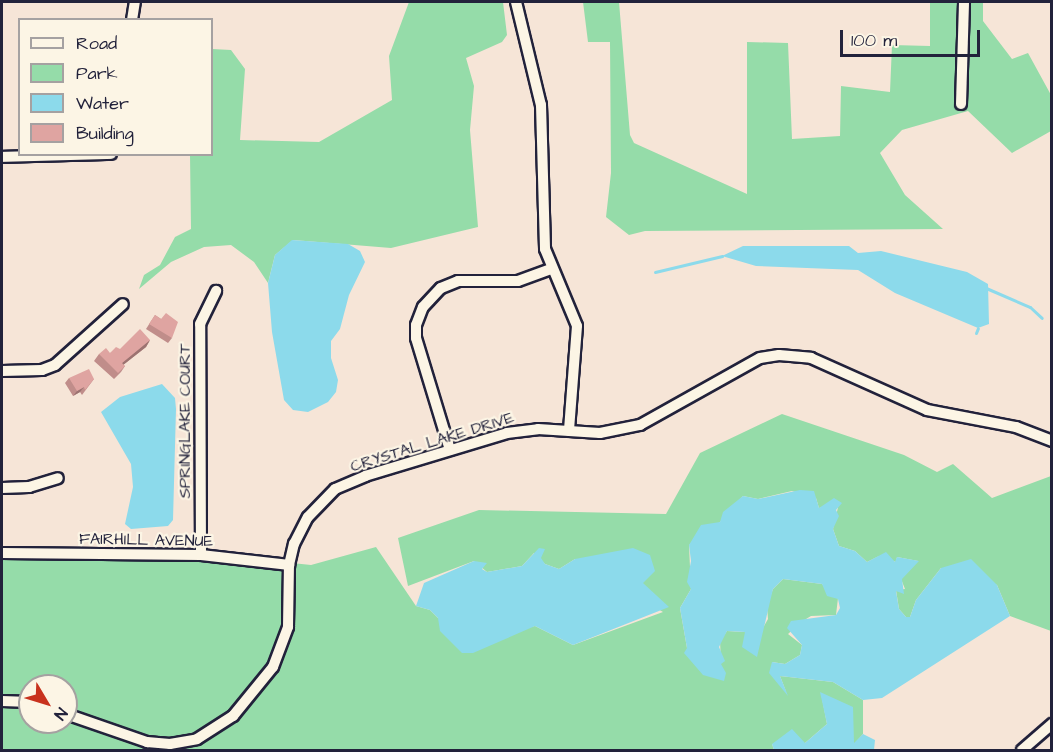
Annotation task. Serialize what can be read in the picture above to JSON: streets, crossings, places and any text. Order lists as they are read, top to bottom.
{
  "streets": {
    "street": ["SPRINGLAKE COURT", "CRYSTAL LAKE DRIVE", "FAIRHILL AVENUE"]
  },
  "crossings": [
    ["SPRINGLAKE COURT", "FAIRHILL AVENUE"],
    ["CRYSTAL LAKE DRIVE", "FAIRHILL AVENUE"]
  ],
  "legend": [
    "Road",
    "Park",
    "Water",
    "Building"
  ],
  "scale_bar": "100 m",
  "north": "bottom right"
}
